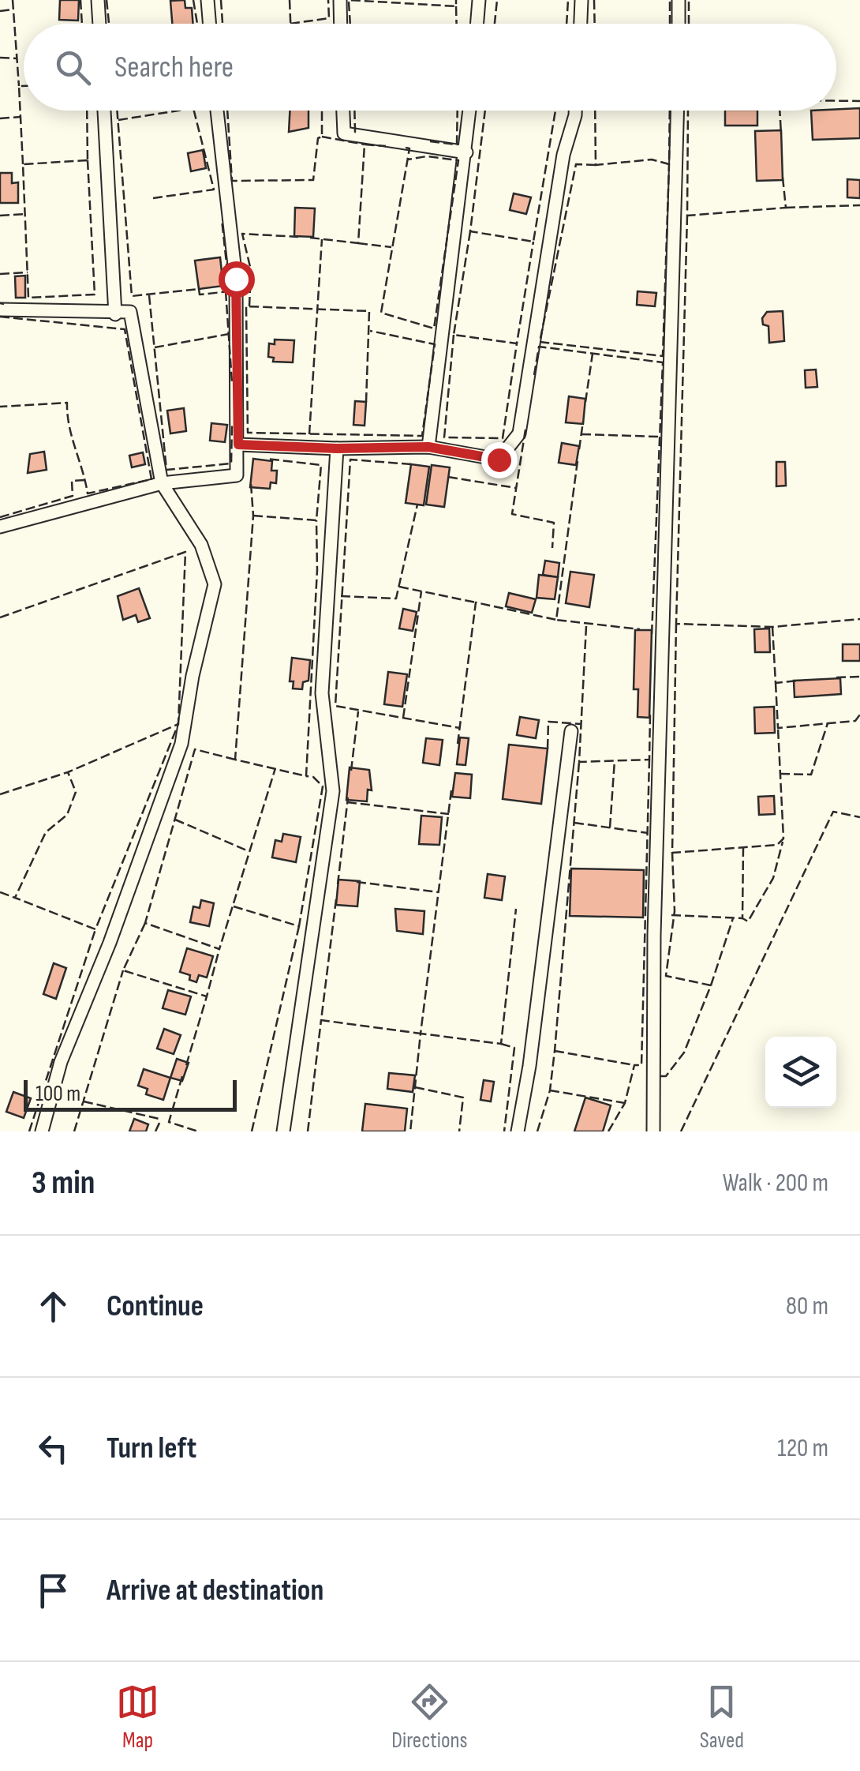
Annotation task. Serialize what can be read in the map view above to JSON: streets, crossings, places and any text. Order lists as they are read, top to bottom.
{
  "scale_bar": "100 m",
  "page": {
    "search": "Search here",
    "scale": "100 m",
    "heading": ["3 min", "Walk · 200 m"],
    "list": [
      ["Continue", "80 m"],
      ["Turn left", "120 m"],
      "Arrive at destination"
    ],
    "nav": ["Map", "Directions", "Saved"]
  }
}
